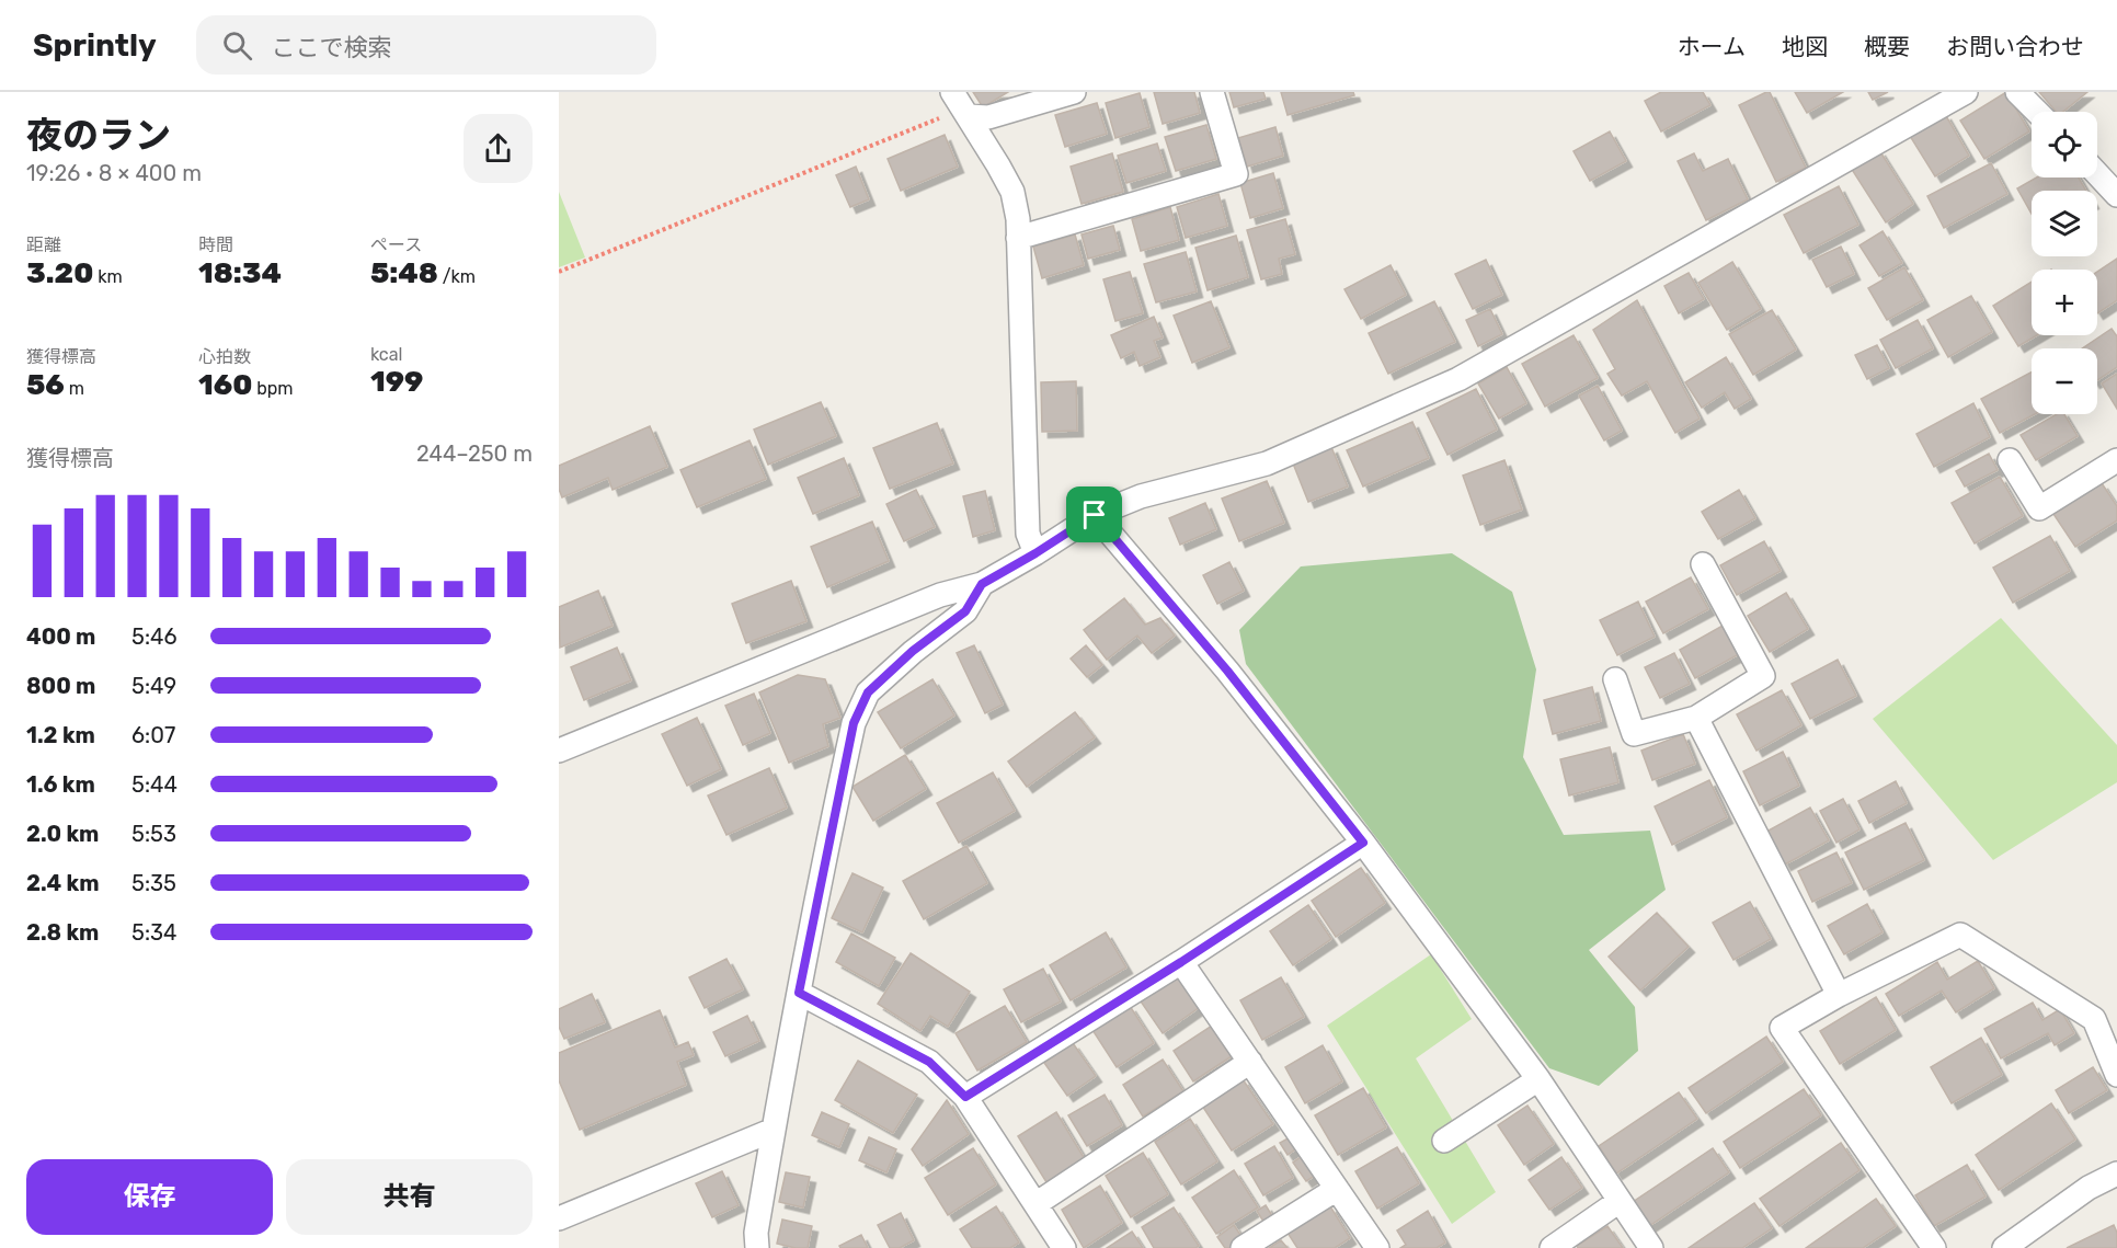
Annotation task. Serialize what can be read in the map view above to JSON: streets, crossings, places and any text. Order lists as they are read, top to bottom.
{
  "page": {
    "header": "Sprintly",
    "search": "ここで検索",
    "nav": [
      "ホーム",
      "地図",
      "概要",
      "お問い合わせ"
    ],
    "heading": ["夜のラン", "19:26 · 8 × 400 m"],
    "map_buttons": ["+", "−"],
    "stats": [
      ["距離", "3.20 km"],
      ["時間", "18:34"],
      ["ペース", "5:48 /km"],
      ["獲得標高", "56 m"],
      ["心拍数", "160 bpm"],
      ["kcal", "199"]
    ],
    "chart": ["獲得標高", "244–250 m"],
    "list": [
      {
        "name": "400 m",
        "note": "5:46"
      },
      {
        "name": "800 m",
        "note": "5:49"
      },
      {
        "name": "1.2 km",
        "note": "6:07"
      },
      {
        "name": "1.6 km",
        "note": "5:44"
      },
      {
        "name": "2.0 km",
        "note": "5:53"
      },
      {
        "name": "2.4 km",
        "note": "5:35"
      },
      {
        "name": "2.8 km",
        "note": "5:34"
      }
    ],
    "buttons": ["保存", "共有"]
  }
}
